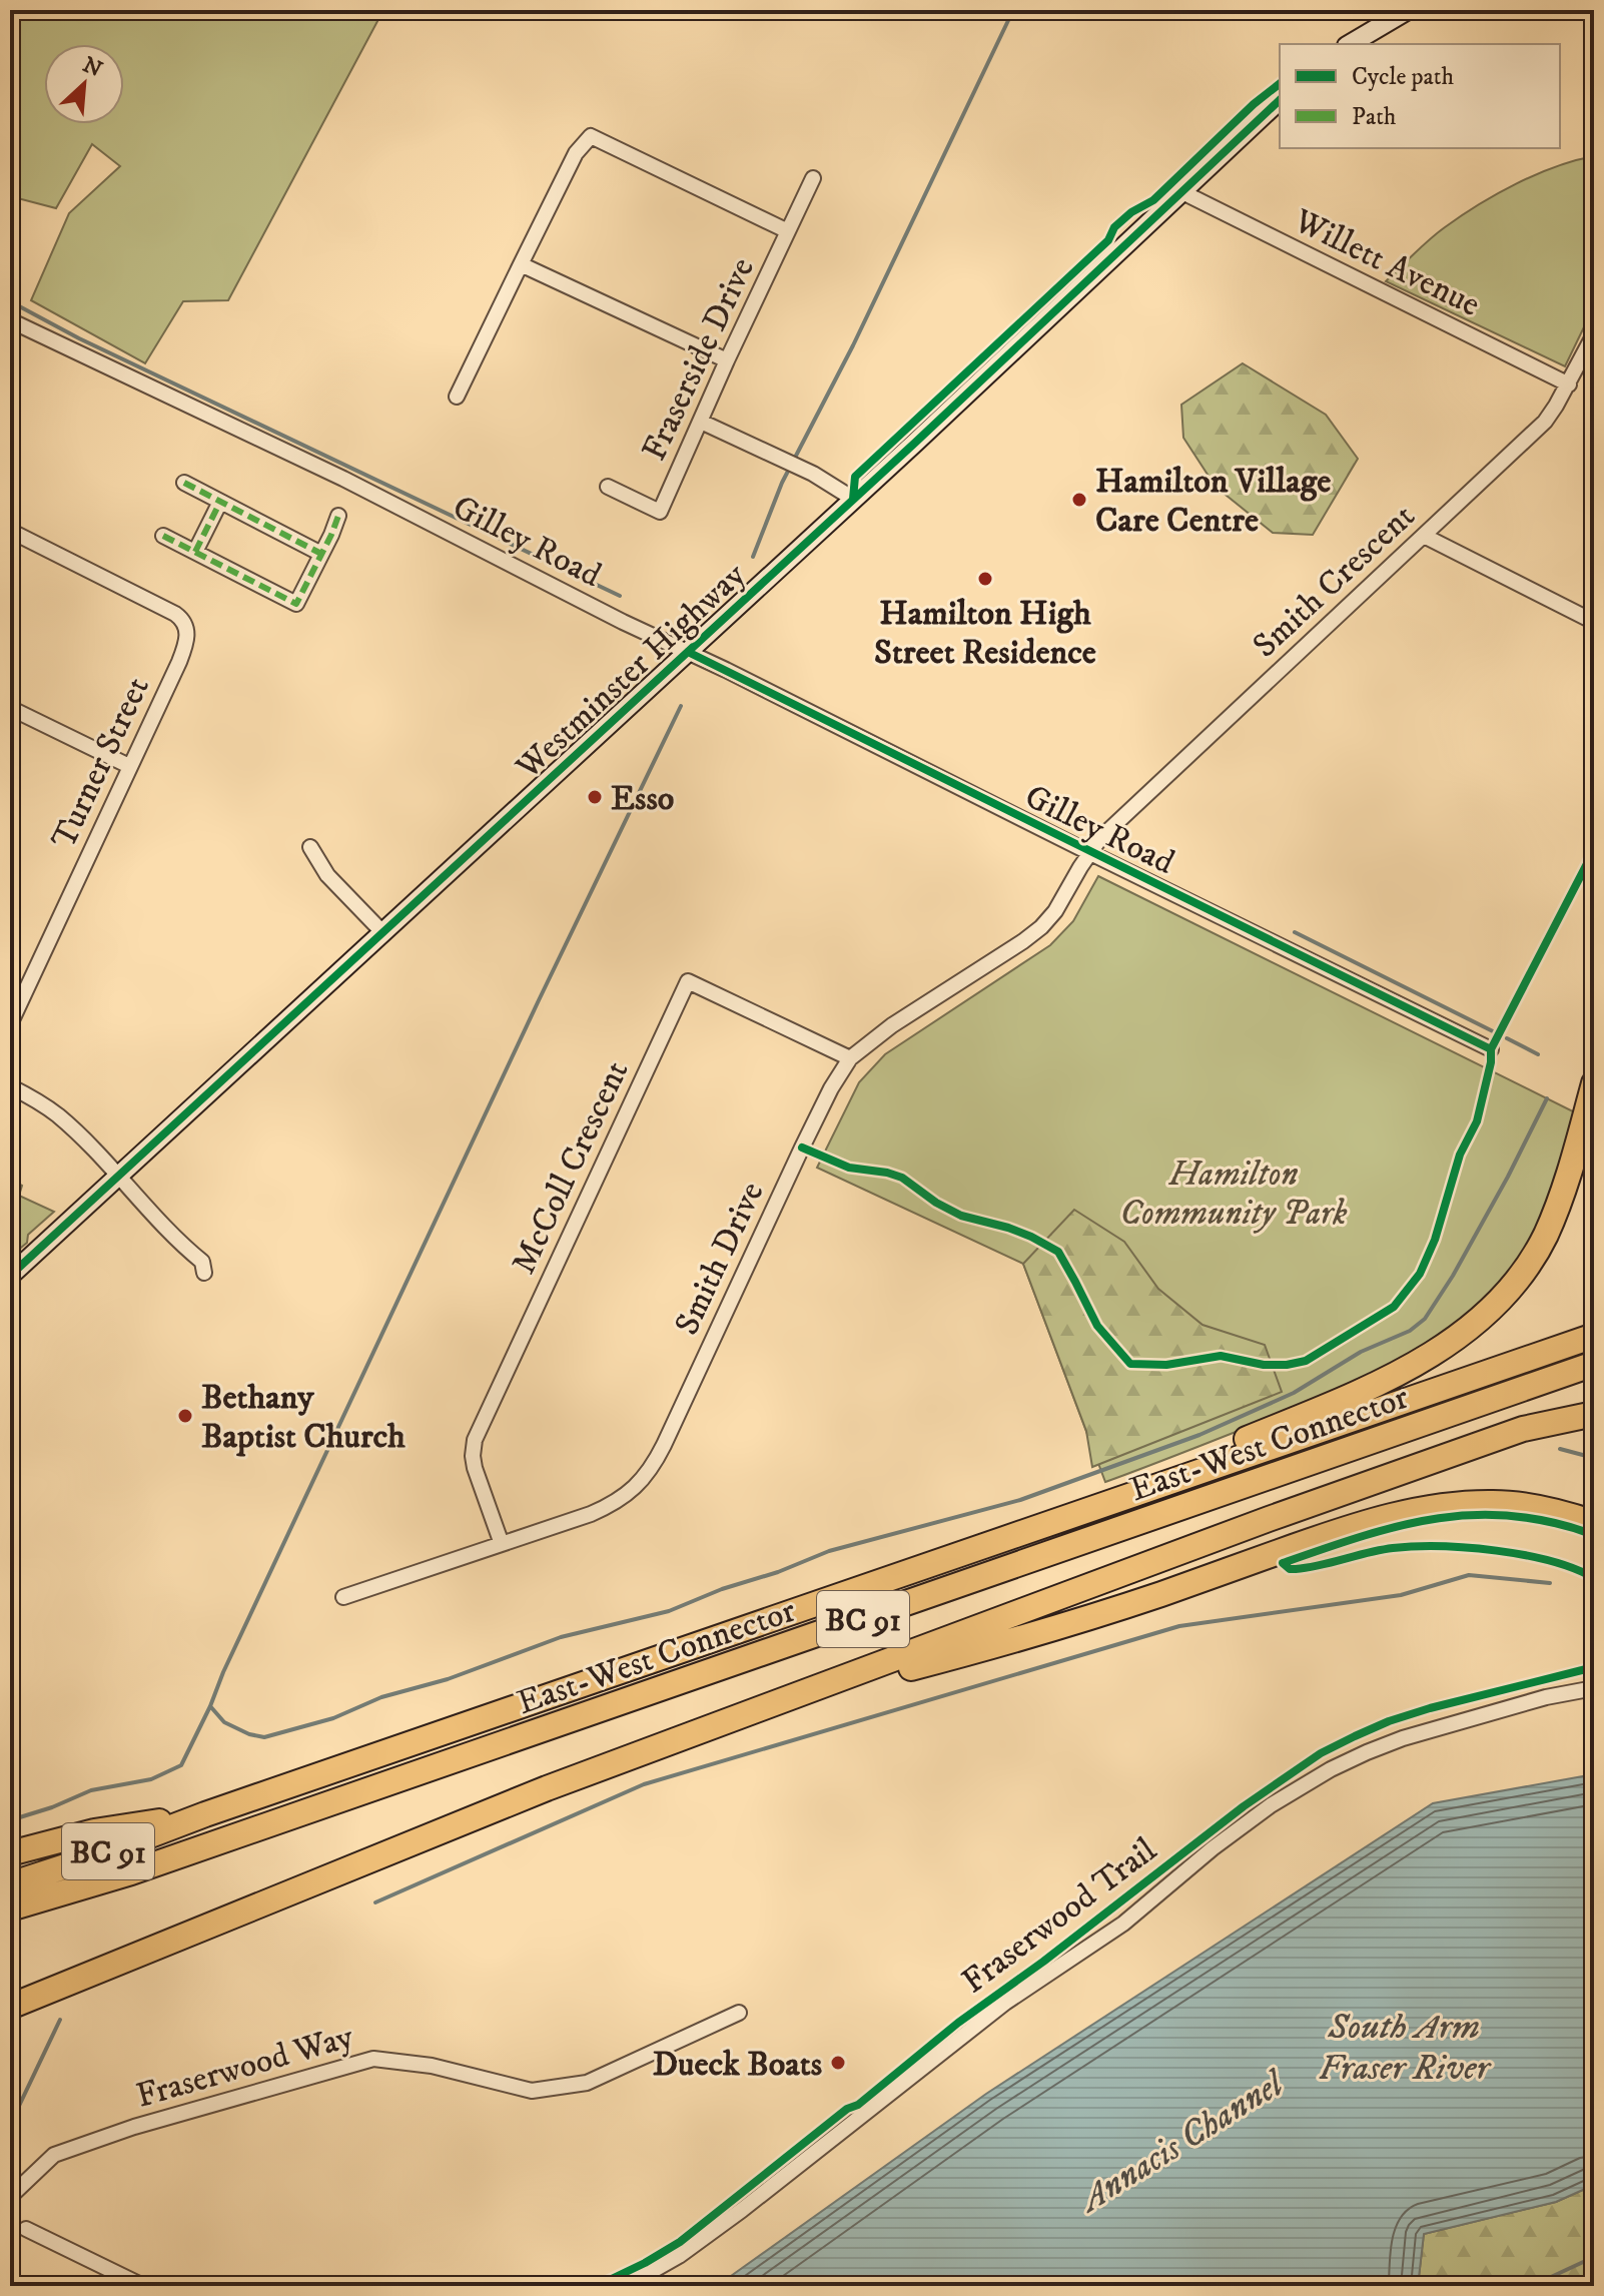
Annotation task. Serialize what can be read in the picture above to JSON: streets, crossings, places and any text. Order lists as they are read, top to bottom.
{
  "streets": {
    "highway": ["East-West Connector", "BC 91"],
    "main road": ["Westminster Highway"],
    "street": [
      "Willett Avenue",
      "Fraserside Drive",
      "Gilley Road",
      "Smith Crescent",
      "Turner Street",
      "McColl Crescent",
      "Smith Drive",
      "Fraserwood Way"
    ],
    "cycle path": ["Fraserwood Trail"]
  },
  "crossings": [
    ["Willett Avenue", "Smith Crescent"],
    ["Willett Avenue", "Westminster Highway"],
    ["Gilley Road", "Smith Crescent"],
    ["Gilley Road", "Westminster Highway"],
    ["Gilley Road", "Smith Drive"],
    ["Smith Crescent", "Smith Drive"],
    ["McColl Crescent", "Smith Drive"],
    ["East-West Connector", "BC 91"]
  ],
  "water": ["South Arm Fraser River", "Annacis Channel"],
  "parks": ["Hamilton Community Park"],
  "places": [
    "Hamilton Village Care Centre",
    "Hamilton High Street Residence",
    "Esso",
    "Bethany Baptist Church",
    "Dueck Boats"
  ],
  "legend": ["Cycle path", "Path"],
  "north": "top right"
}
